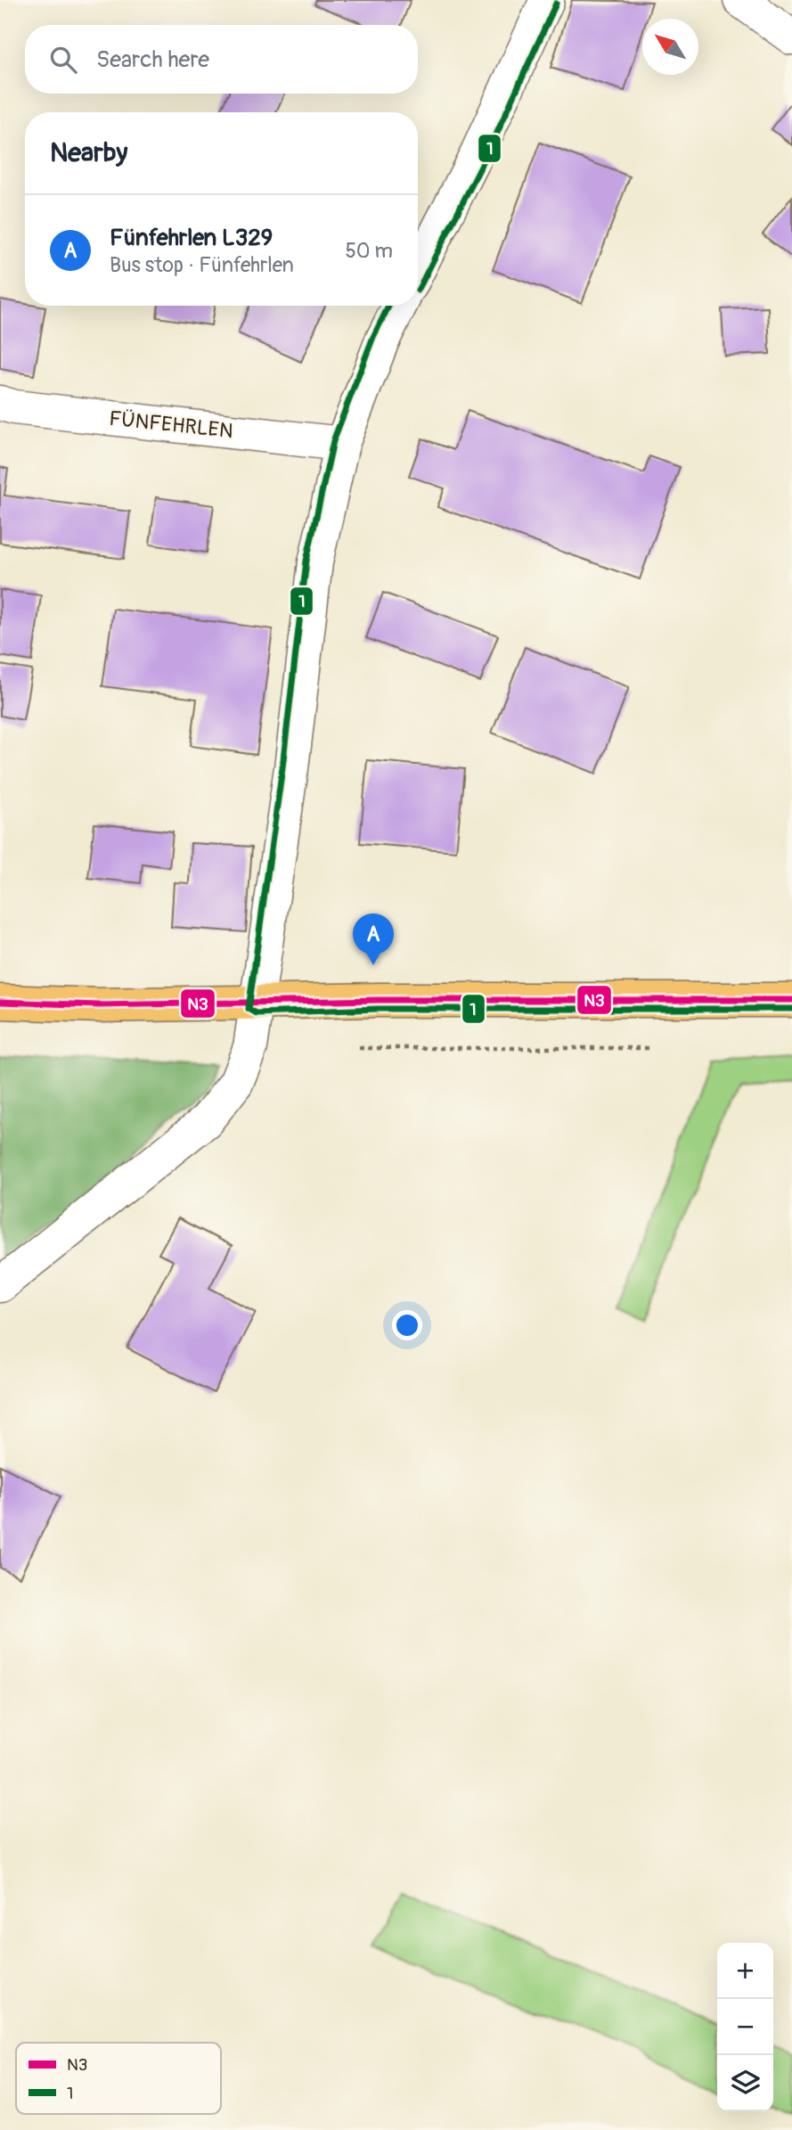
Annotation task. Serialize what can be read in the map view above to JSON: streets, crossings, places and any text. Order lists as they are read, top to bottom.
{
  "streets": {
    "street": ["FÜNFEHRLEN"]
  },
  "lines": ["transit line 1", "transit line N3"],
  "legend": ["N3", "1"],
  "north": "top left",
  "page": {
    "search": "Search here",
    "heading": "Nearby",
    "list": [
      {
        "mark": "A",
        "name": "Fünfehrlen L329",
        "note": "Bus stop · Fünfehrlen",
        "value": "50 m"
      }
    ],
    "pins": "A",
    "map_buttons": ["+", "−"]
  }
}
